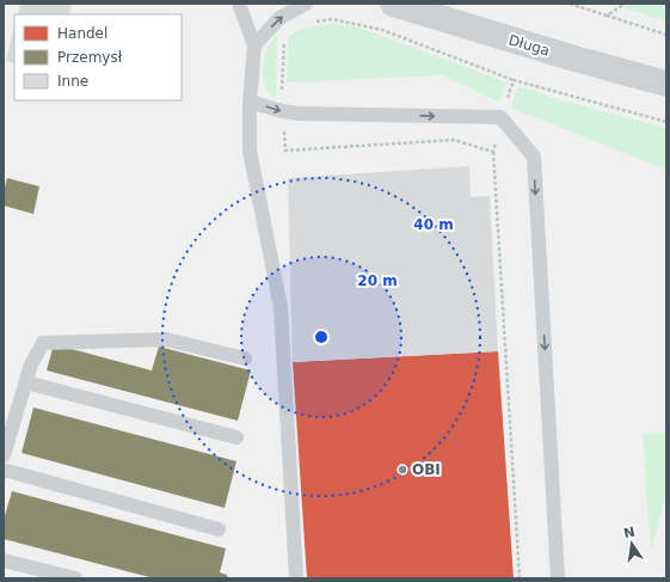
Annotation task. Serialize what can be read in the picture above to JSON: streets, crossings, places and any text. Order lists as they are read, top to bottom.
{
  "streets": {
    "street": ["Długa"]
  },
  "places": ["OBI"],
  "legend": ["Handel", "Przemysł", "Inne"],
  "north": "top",
  "rings": ["40 m", "20 m"]
}
